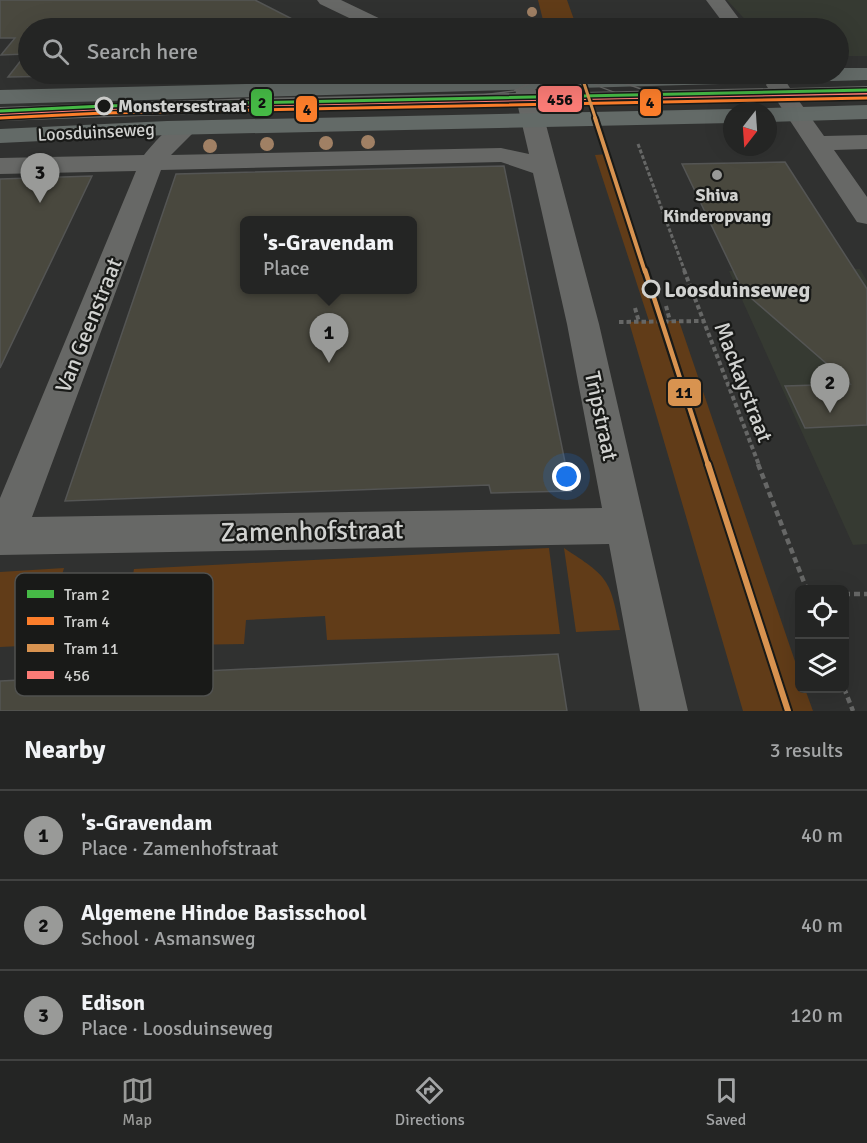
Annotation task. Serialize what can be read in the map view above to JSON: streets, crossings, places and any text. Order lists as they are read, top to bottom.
{
  "streets": {
    "main road": ["Loosduinseweg"],
    "street": ["Van Geenstraat", "Tripstraat", "Zamenhofstraat"],
    "path": ["Mackaystraat"]
  },
  "crossings": [
    ["Loosduinseweg", "Van Geenstraat"],
    ["Loosduinseweg", "Tripstraat"],
    ["Van Geenstraat", "Zamenhofstraat"],
    ["Tripstraat", "Zamenhofstraat"]
  ],
  "places": ["Monstersestraat", "Shiva Kinderopvang", "Loosduinseweg"],
  "lines": [
    "tram line 11",
    "tram line 2",
    "transit line 456",
    "tram line 4"
  ],
  "legend": [
    "Tram 2",
    "Tram 4",
    "Tram 11",
    "456"
  ],
  "north": "bottom",
  "page": {
    "search": "Search here",
    "pins": ["3", "1", "2"],
    "popup": ["'s-Gravendam", "Place"],
    "heading": ["Nearby", "3 results"],
    "list": [
      {
        "mark": "1",
        "name": "'s-Gravendam",
        "note": "Place · Zamenhofstraat",
        "value": "40 m"
      },
      {
        "mark": "2",
        "name": "Algemene Hindoe Basisschool",
        "note": "School · Asmansweg",
        "value": "40 m"
      },
      {
        "mark": "3",
        "name": "Edison",
        "note": "Place · Loosduinseweg",
        "value": "120 m"
      }
    ],
    "nav": ["Map", "Directions", "Saved"]
  }
}
